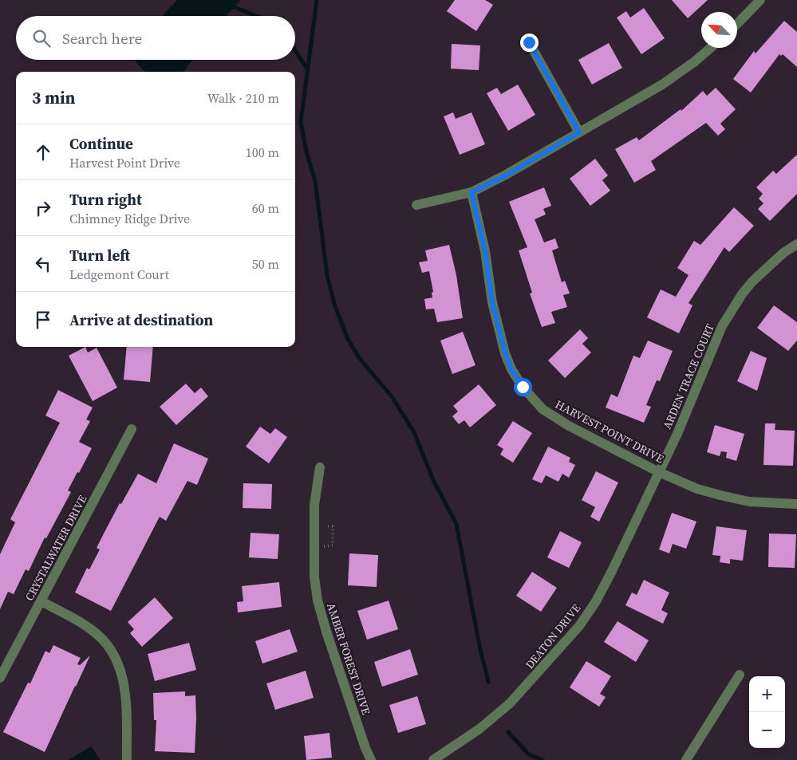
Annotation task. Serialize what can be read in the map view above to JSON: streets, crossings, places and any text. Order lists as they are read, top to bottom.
{
  "streets": {
    "street": [
      "ARDEN TRACE COURT",
      "HARVEST POINT DRIVE",
      "CRYSTALWATER DRIVE",
      "DEATON DRIVE",
      "AMBER FOREST DRIVE"
    ]
  },
  "crossings": [
    ["ARDEN TRACE COURT", "HARVEST POINT DRIVE"],
    ["ARDEN TRACE COURT", "DEATON DRIVE"],
    ["HARVEST POINT DRIVE", "DEATON DRIVE"]
  ],
  "north": "top left",
  "page": {
    "search": "Search here",
    "heading": ["3 min", "Walk · 210 m"],
    "list": [
      ["Continue", "Harvest Point Drive", "100 m"],
      ["Turn right", "Chimney Ridge Drive", "60 m"],
      ["Turn left", "Ledgemont Court", "50 m"],
      "Arrive at destination"
    ],
    "map_buttons": ["+", "−"]
  }
}
